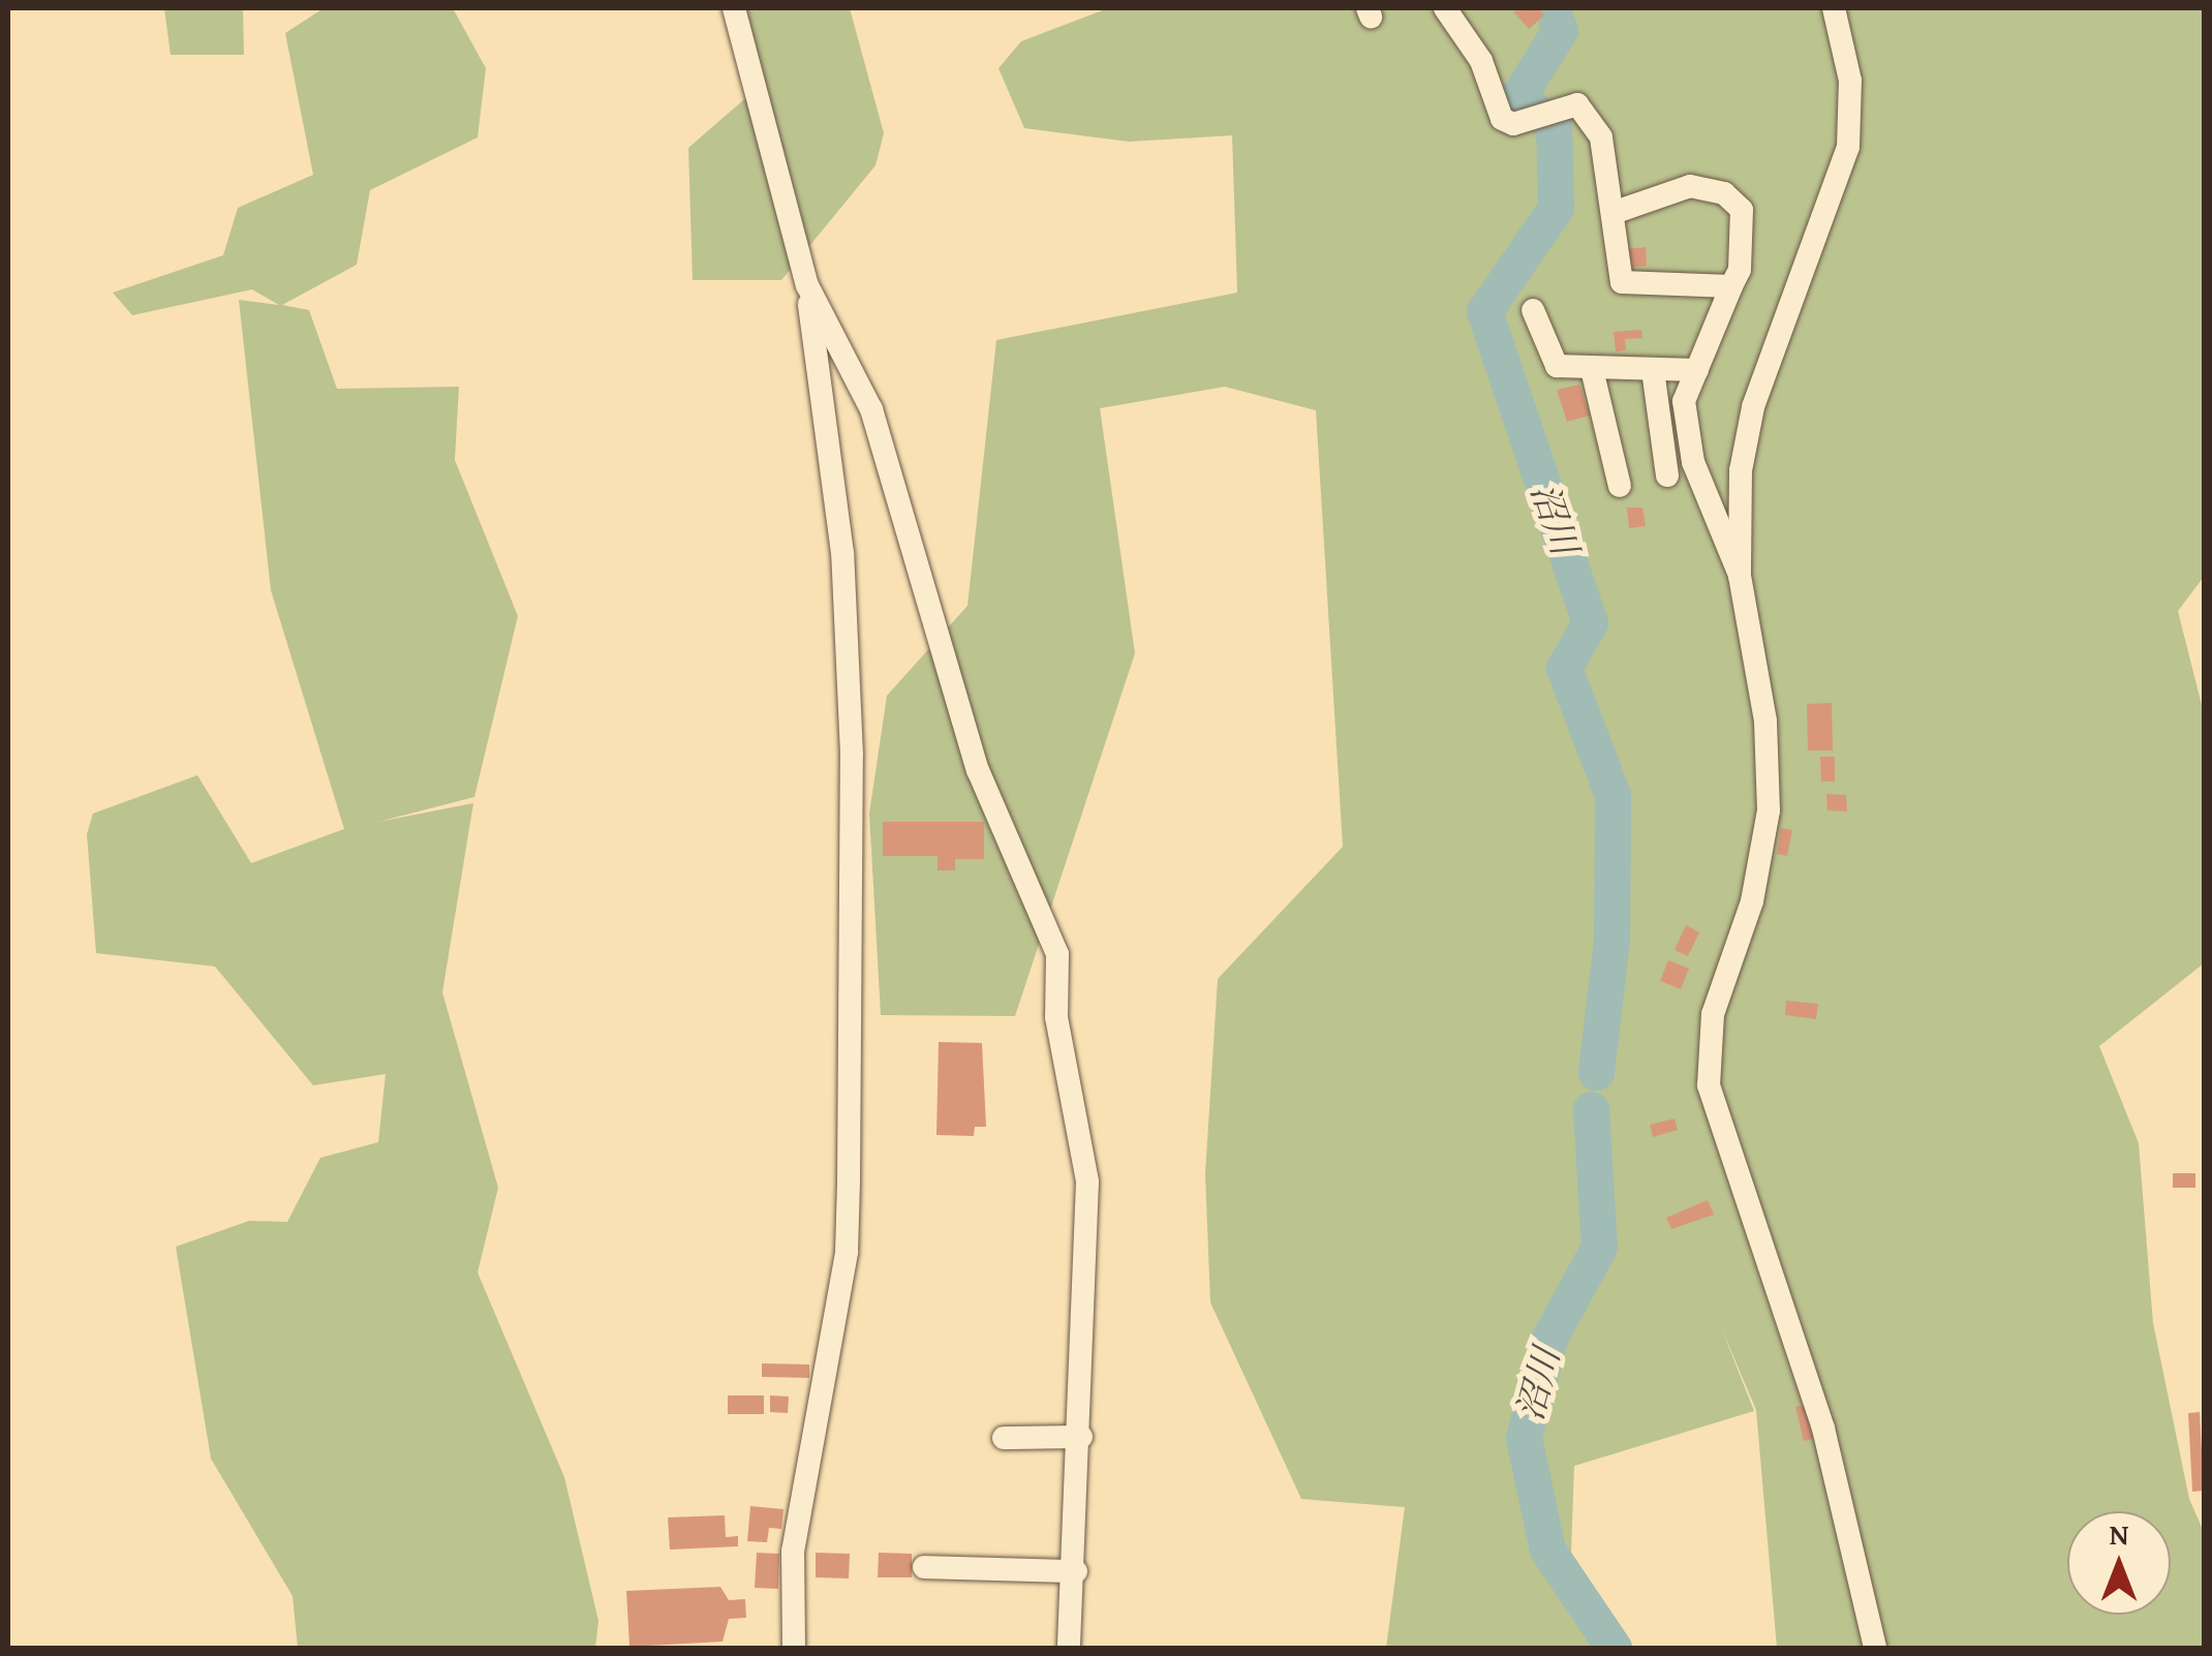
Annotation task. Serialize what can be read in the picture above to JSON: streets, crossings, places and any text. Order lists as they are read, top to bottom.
{
  "water": ["沼川"],
  "north": "top"
}
